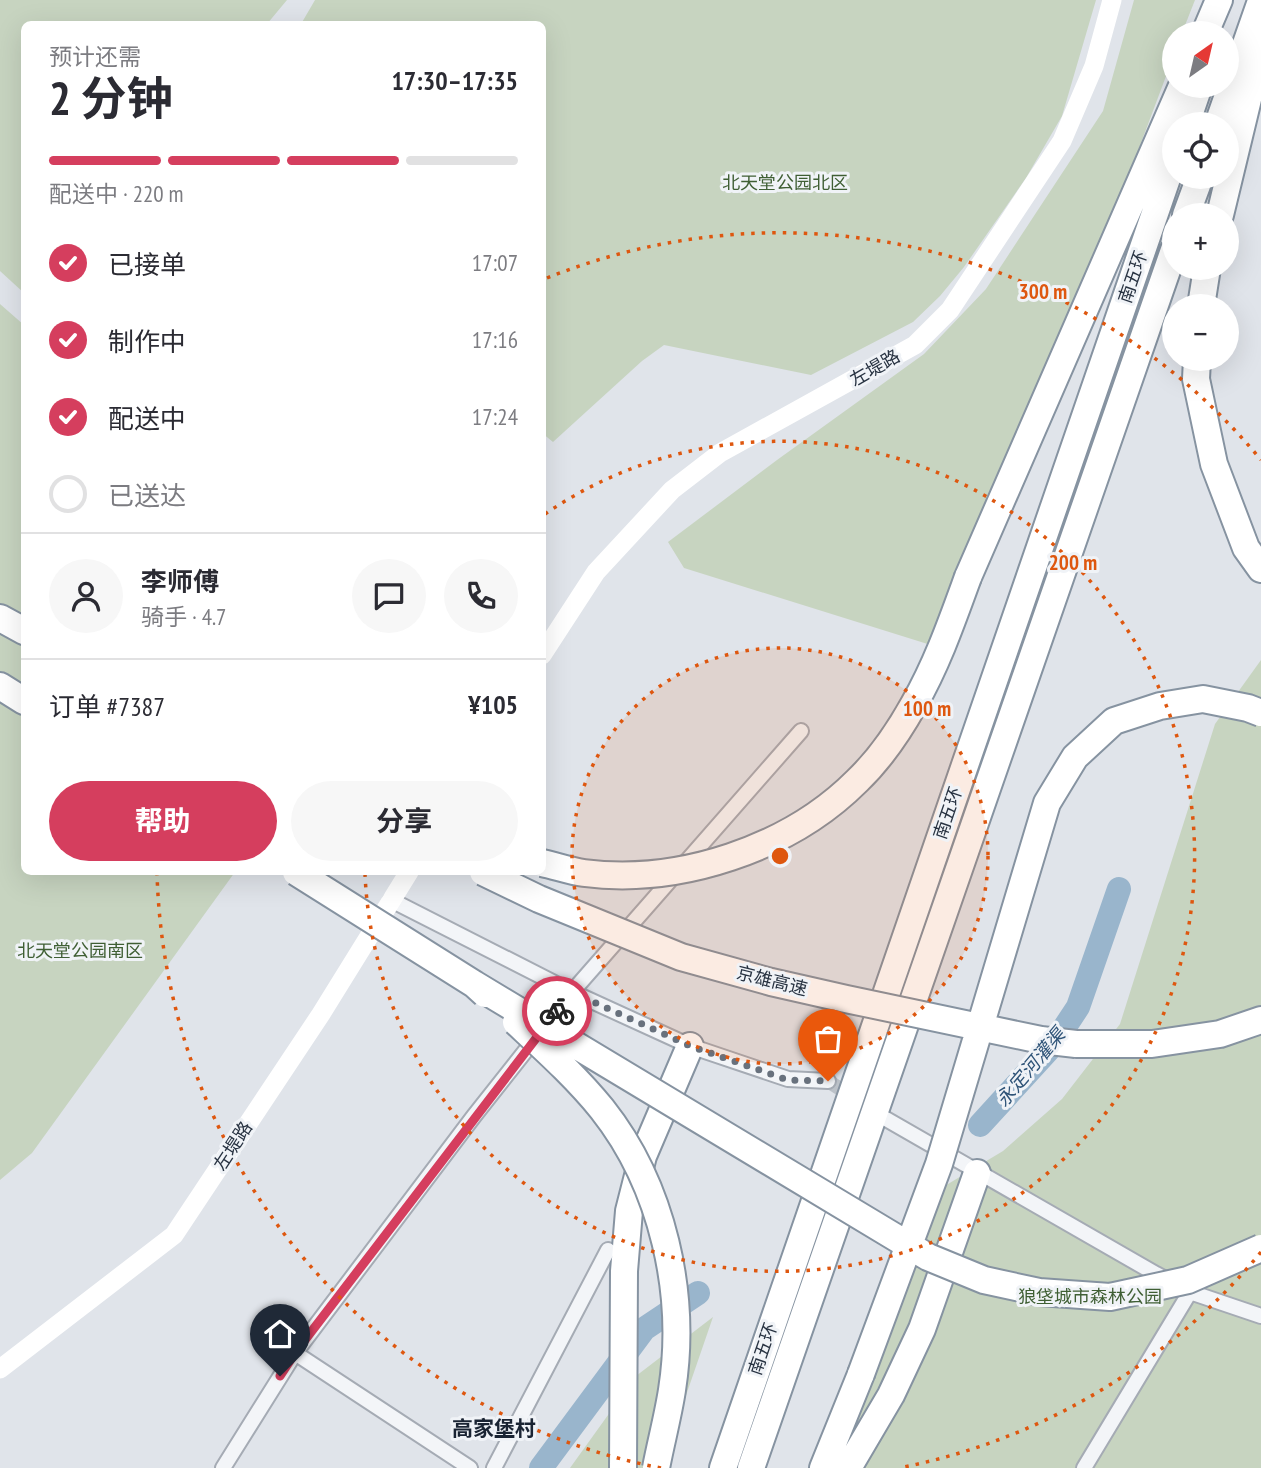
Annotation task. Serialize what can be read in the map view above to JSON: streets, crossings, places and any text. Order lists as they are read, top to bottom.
{
  "streets": {
    "highway": ["南五环", "京雄高速"],
    "main road": ["左堤路"]
  },
  "districts": ["高家堡村"],
  "water": ["永定河灌渠"],
  "parks": ["北天堂公园北区", "北天堂公园南区", "狼垡城市森林公园"],
  "north": "top right",
  "page": {
    "map_buttons": ["+", "−"],
    "heading": ["2 分钟", "预计还需", "17:30–17:35"],
    "panel": [
      "李师傅",
      "骑手 · 4.7",
      "订单 #7387",
      "¥105"
    ],
    "bar": "配送中 · 220 m",
    "list": [
      ["已接单", "17:07"],
      ["制作中", "17:16"],
      ["配送中", "17:24"],
      "已送达"
    ],
    "buttons": ["帮助", "分享"]
  },
  "rings": ["300 m", "200 m", "100 m"]
}
